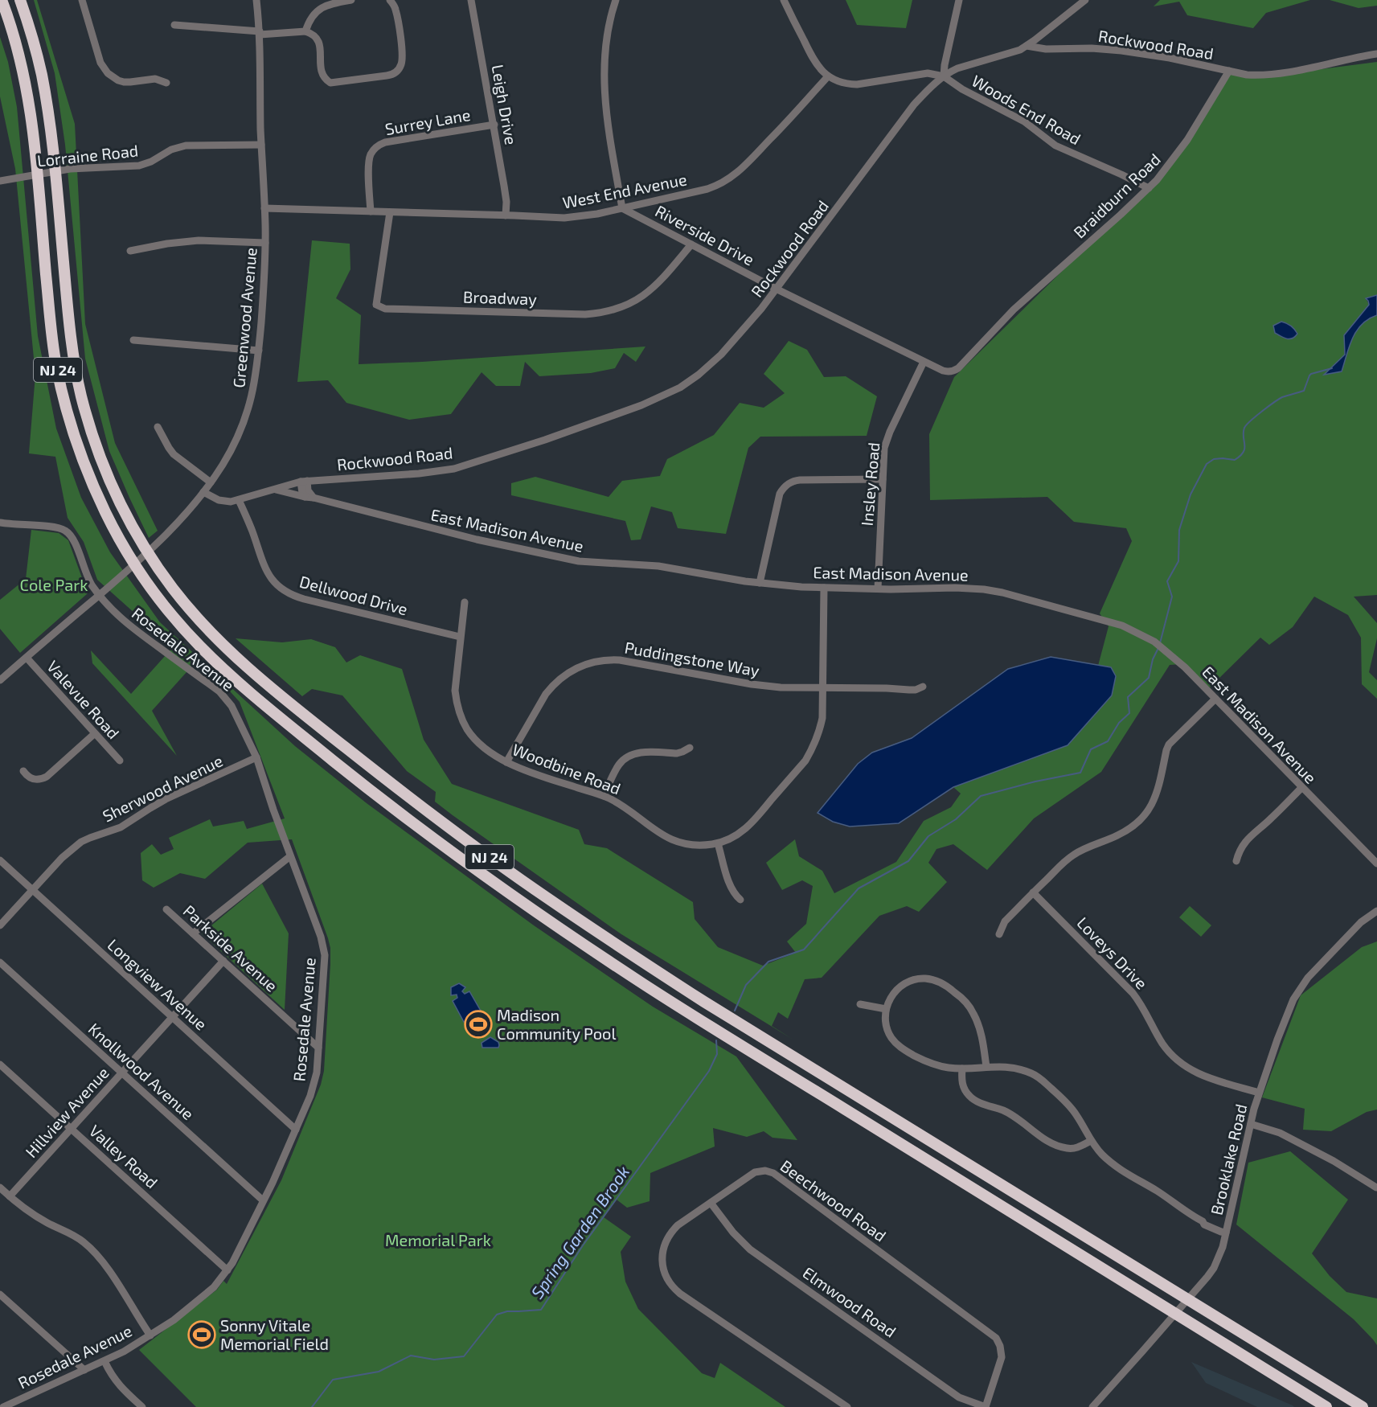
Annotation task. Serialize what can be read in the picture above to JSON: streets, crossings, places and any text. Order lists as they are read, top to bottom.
{
  "streets": {
    "highway": ["NJ 24"],
    "street": [
      "Rockwood Road",
      "Leigh Drive",
      "Woods End Road",
      "Surrey Lane",
      "Lorraine Road",
      "West End Avenue",
      "Braidburn Road",
      "Riverside Drive",
      "Broadway",
      "Greenwood Avenue",
      "Insley Road",
      "East Madison Avenue",
      "Dellwood Drive",
      "Rosedale Avenue",
      "Puddingstone Way",
      "Valevue Road",
      "Woodbine Road",
      "Sherwood Avenue",
      "Parkside Avenue",
      "Loveys Drive",
      "Longview Avenue",
      "Knollwood Avenue",
      "Hillview Avenue",
      "Valley Road",
      "Brooklake Road",
      "Beechwood Road",
      "Elmwood Road"
    ]
  },
  "crossings": [
    ["Rockwood Road", "Woods End Road"],
    ["Rockwood Road", "Braidburn Road"],
    ["Rockwood Road", "Riverside Drive"],
    ["Rockwood Road", "Greenwood Avenue"],
    ["Rockwood Road", "East Madison Avenue"],
    ["Rockwood Road", "Dellwood Drive"],
    ["Leigh Drive", "Surrey Lane"],
    ["Leigh Drive", "West End Avenue"],
    ["Woods End Road", "Braidburn Road"],
    ["Surrey Lane", "West End Avenue"],
    ["Lorraine Road", "Greenwood Avenue"],
    ["West End Avenue", "Riverside Drive"],
    ["West End Avenue", "Broadway"],
    ["West End Avenue", "Greenwood Avenue"],
    ["Braidburn Road", "Riverside Drive"],
    ["Riverside Drive", "Broadway"],
    ["Riverside Drive", "Insley Road"],
    ["Greenwood Avenue", "Rosedale Avenue"],
    ["Greenwood Avenue", "Valevue Road"],
    ["Insley Road", "East Madison Avenue"],
    ["East Madison Avenue", "Woodbine Road"],
    ["Dellwood Drive", "Woodbine Road"],
    ["Rosedale Avenue", "Sherwood Avenue"],
    ["Rosedale Avenue", "Parkside Avenue"],
    ["Rosedale Avenue", "Longview Avenue"],
    ["Rosedale Avenue", "Knollwood Avenue"],
    ["Rosedale Avenue", "Valley Road"],
    ["Puddingstone Way", "Woodbine Road"],
    ["Sherwood Avenue", "Longview Avenue"],
    ["Parkside Avenue", "Hillview Avenue"],
    ["Loveys Drive", "Brooklake Road"],
    ["Longview Avenue", "Hillview Avenue"],
    ["Knollwood Avenue", "Hillview Avenue"],
    ["Hillview Avenue", "Valley Road"],
    ["Beechwood Road", "Elmwood Road"]
  ],
  "water": ["Spring Garden Brook"],
  "parks": ["Cole Park", "Memorial Park"],
  "places": {
    "sports": ["Madison Community Pool", "Sonny Vitale Memorial Field"]
  }
}
